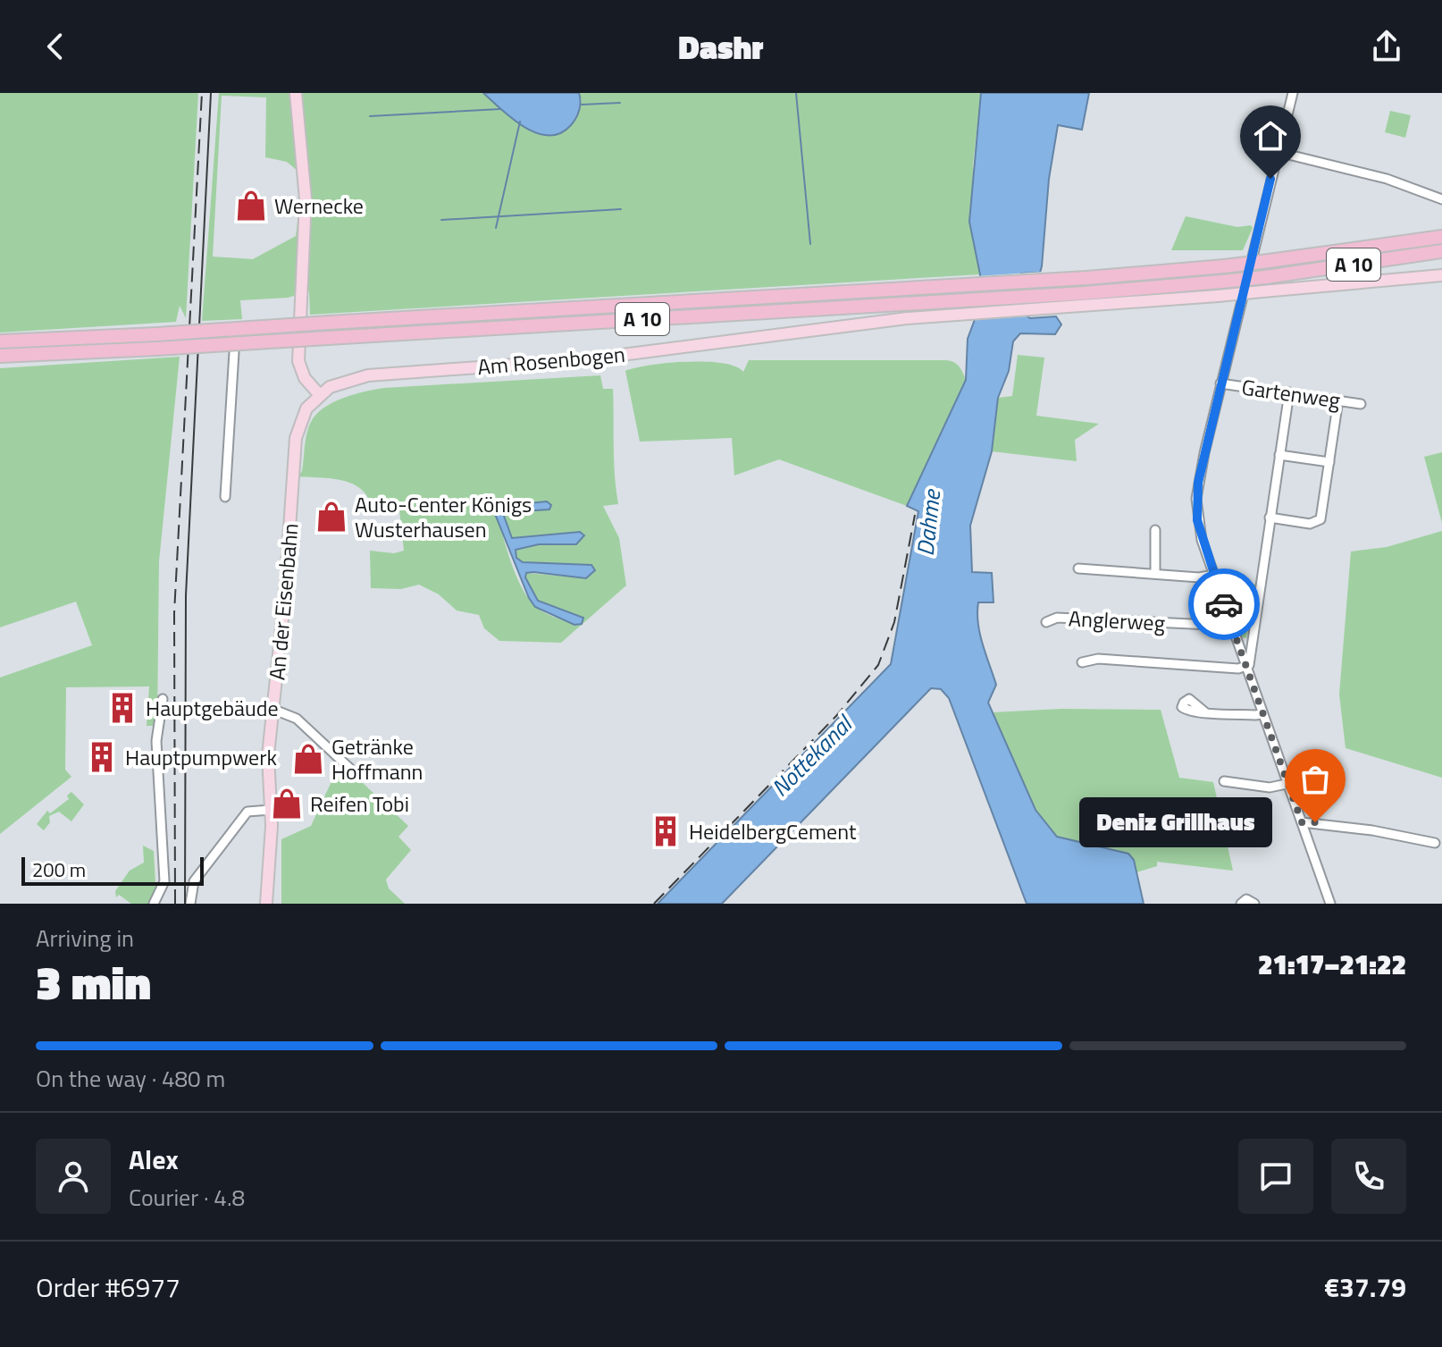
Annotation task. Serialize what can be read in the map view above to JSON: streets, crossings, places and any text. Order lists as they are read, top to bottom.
{
  "streets": {
    "highway": ["A 10"],
    "main road": ["Am Rosenbogen", "An der Eisenbahn"],
    "street": ["Gartenweg", "Anglerweg"]
  },
  "crossings": [
    ["Am Rosenbogen", "An der Eisenbahn"]
  ],
  "water": ["Dahme", "Nottekanal"],
  "places": {
    "shop": [
      "Wernecke",
      "Auto-Center Königs Wusterhausen",
      "Getränke Hoffmann",
      "Reifen Tobi"
    ],
    "building": ["Hauptgebäude", "Hauptpumpwerk", "HeidelbergCement"],
    "other": ["Deniz Grillhaus"]
  },
  "scale_bar": "200 m",
  "page": {
    "header": "Dashr",
    "bubble": "Deniz Grillhaus",
    "scale": "200 m",
    "heading": ["3 min", "Arriving in", "21:17–21:22"],
    "panel": [
      "Alex",
      "Courier · 4.8",
      "Order #6977",
      "€37.79"
    ],
    "bar": "On the way · 480 m"
  }
}
